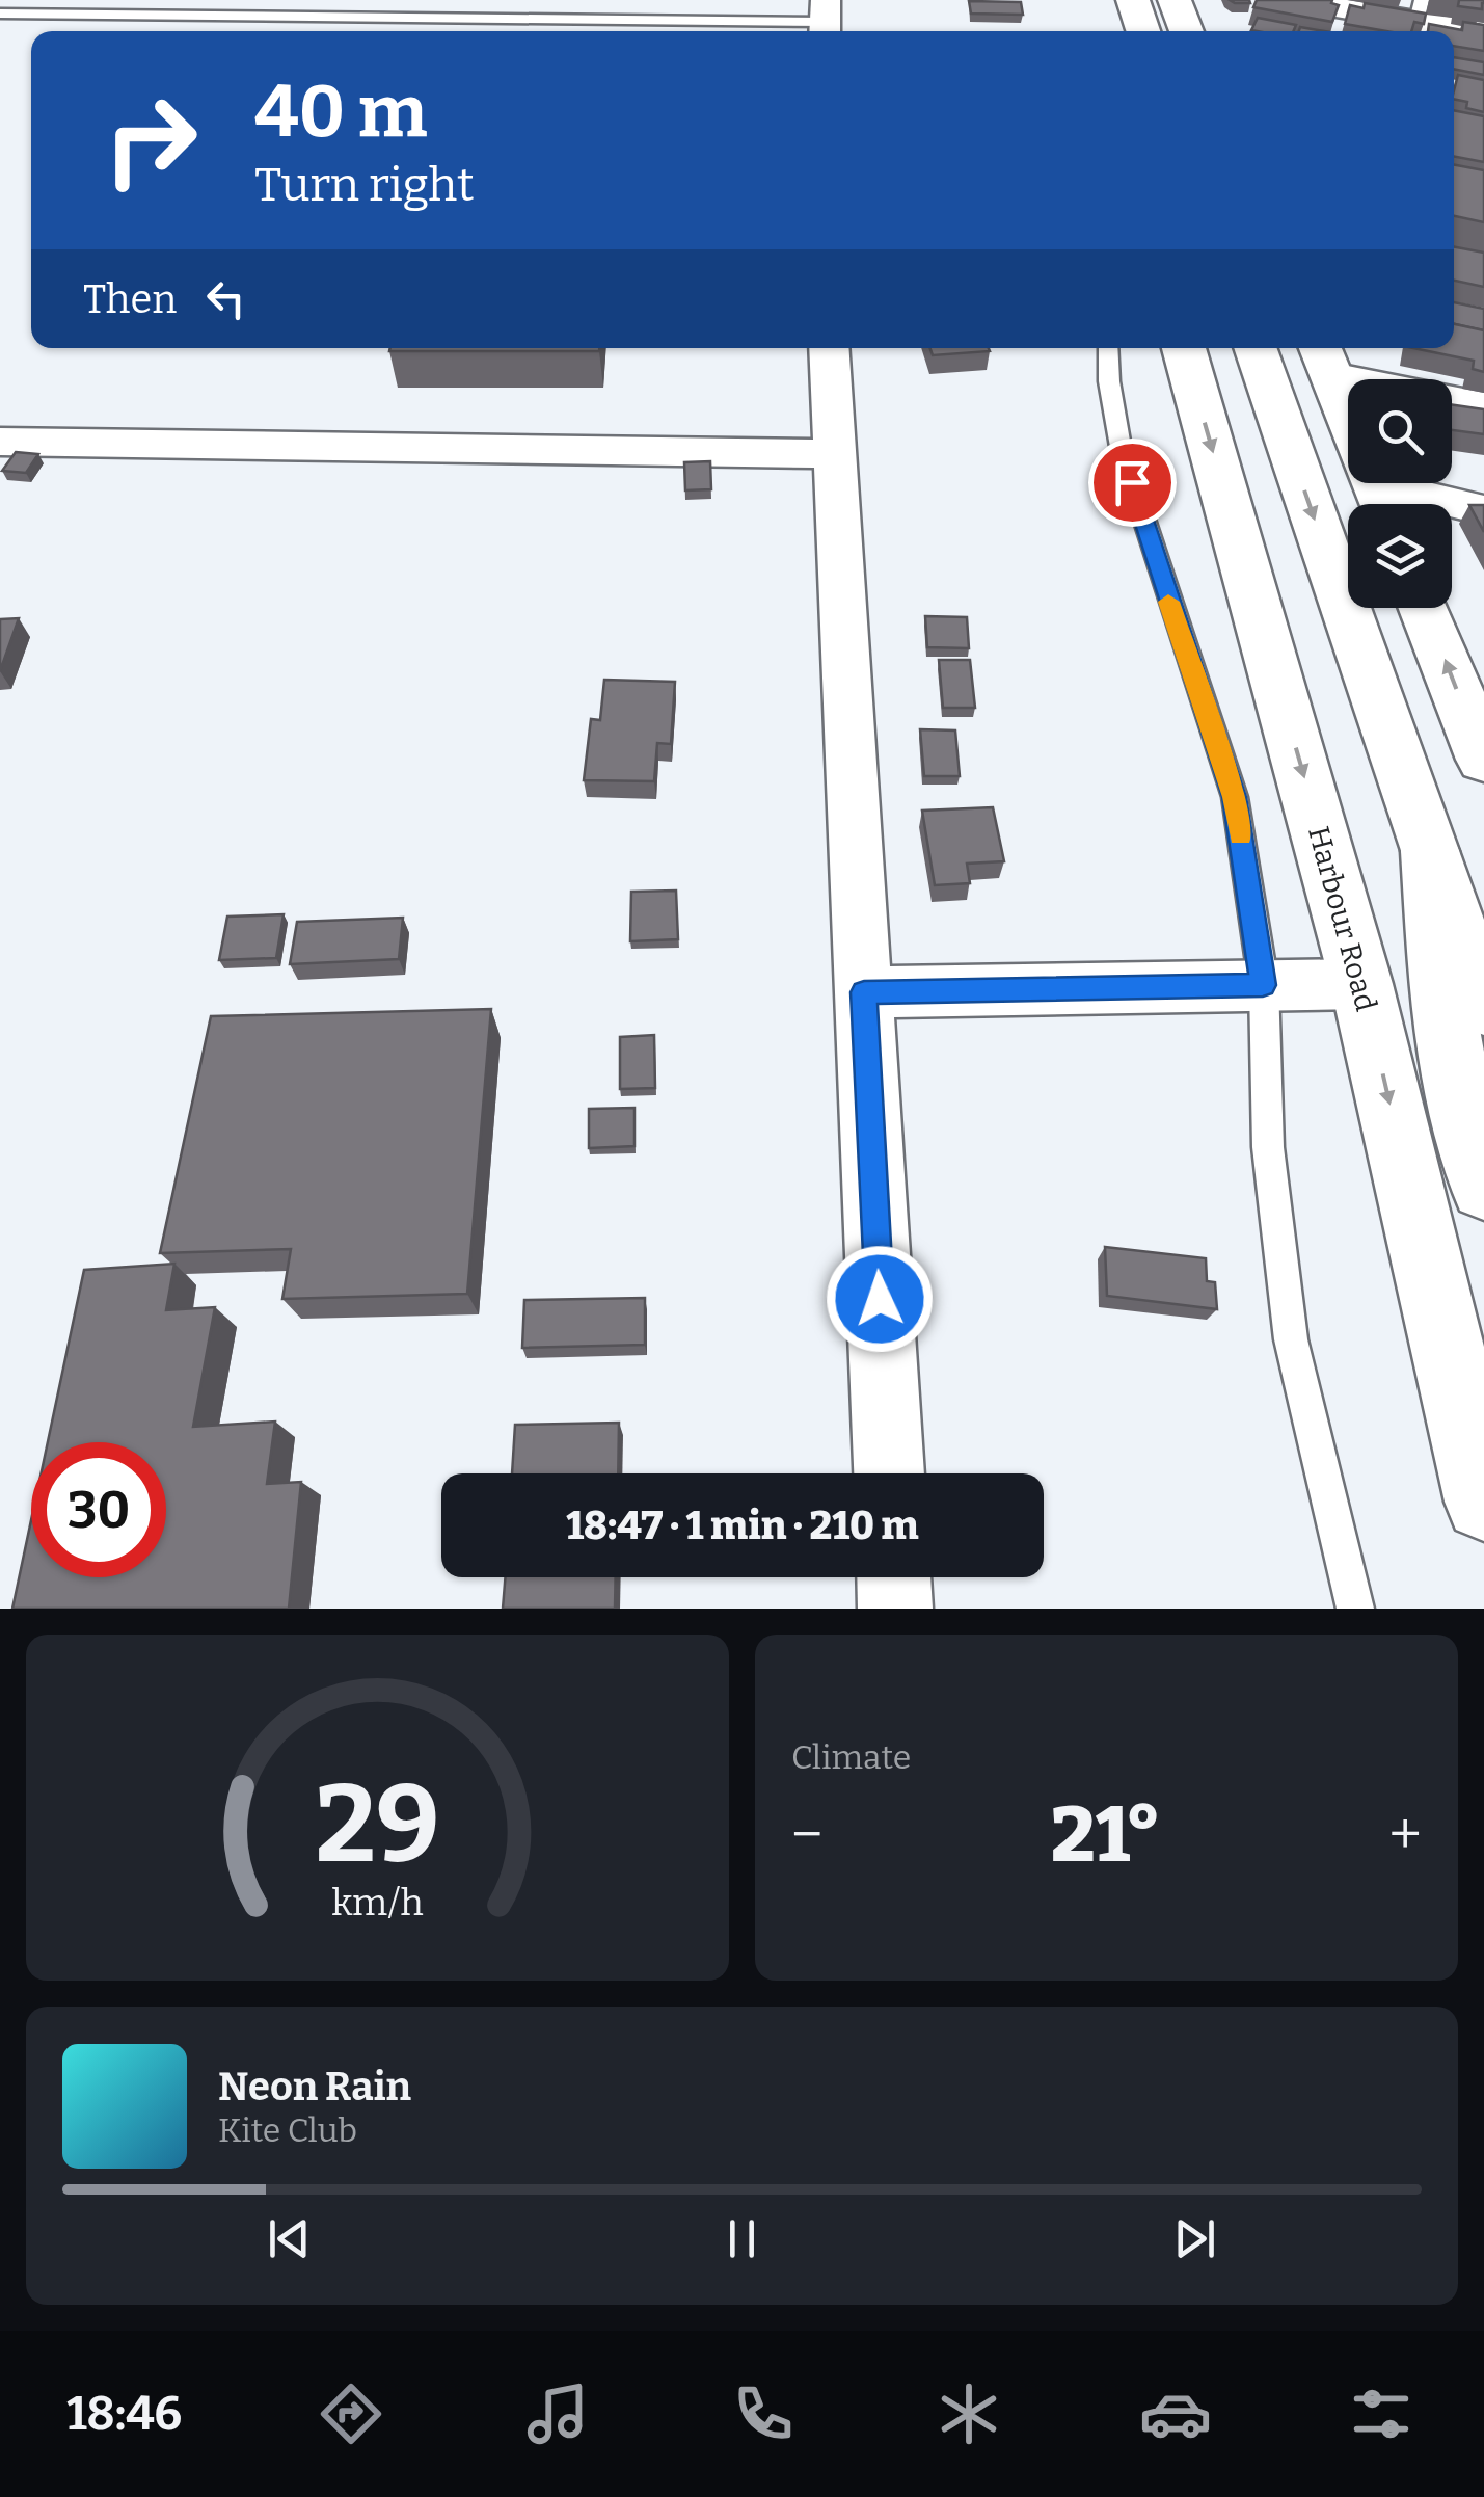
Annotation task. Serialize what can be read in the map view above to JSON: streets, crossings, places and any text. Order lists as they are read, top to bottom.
{
  "streets": {
    "main road": ["Harbour Road"]
  },
  "page": {
    "turn": ["40 m", "Turn right"],
    "then": "Then",
    "limit": "30",
    "trip": "18:47 · 1 min · 210 m",
    "tile": "Climate",
    "heat": ["−", "21°", "+"],
    "song": ["Neon Rain", "Kite Club"],
    "tabs": "18:46",
    "gauge": ["29", "km/h"]
  }
}
